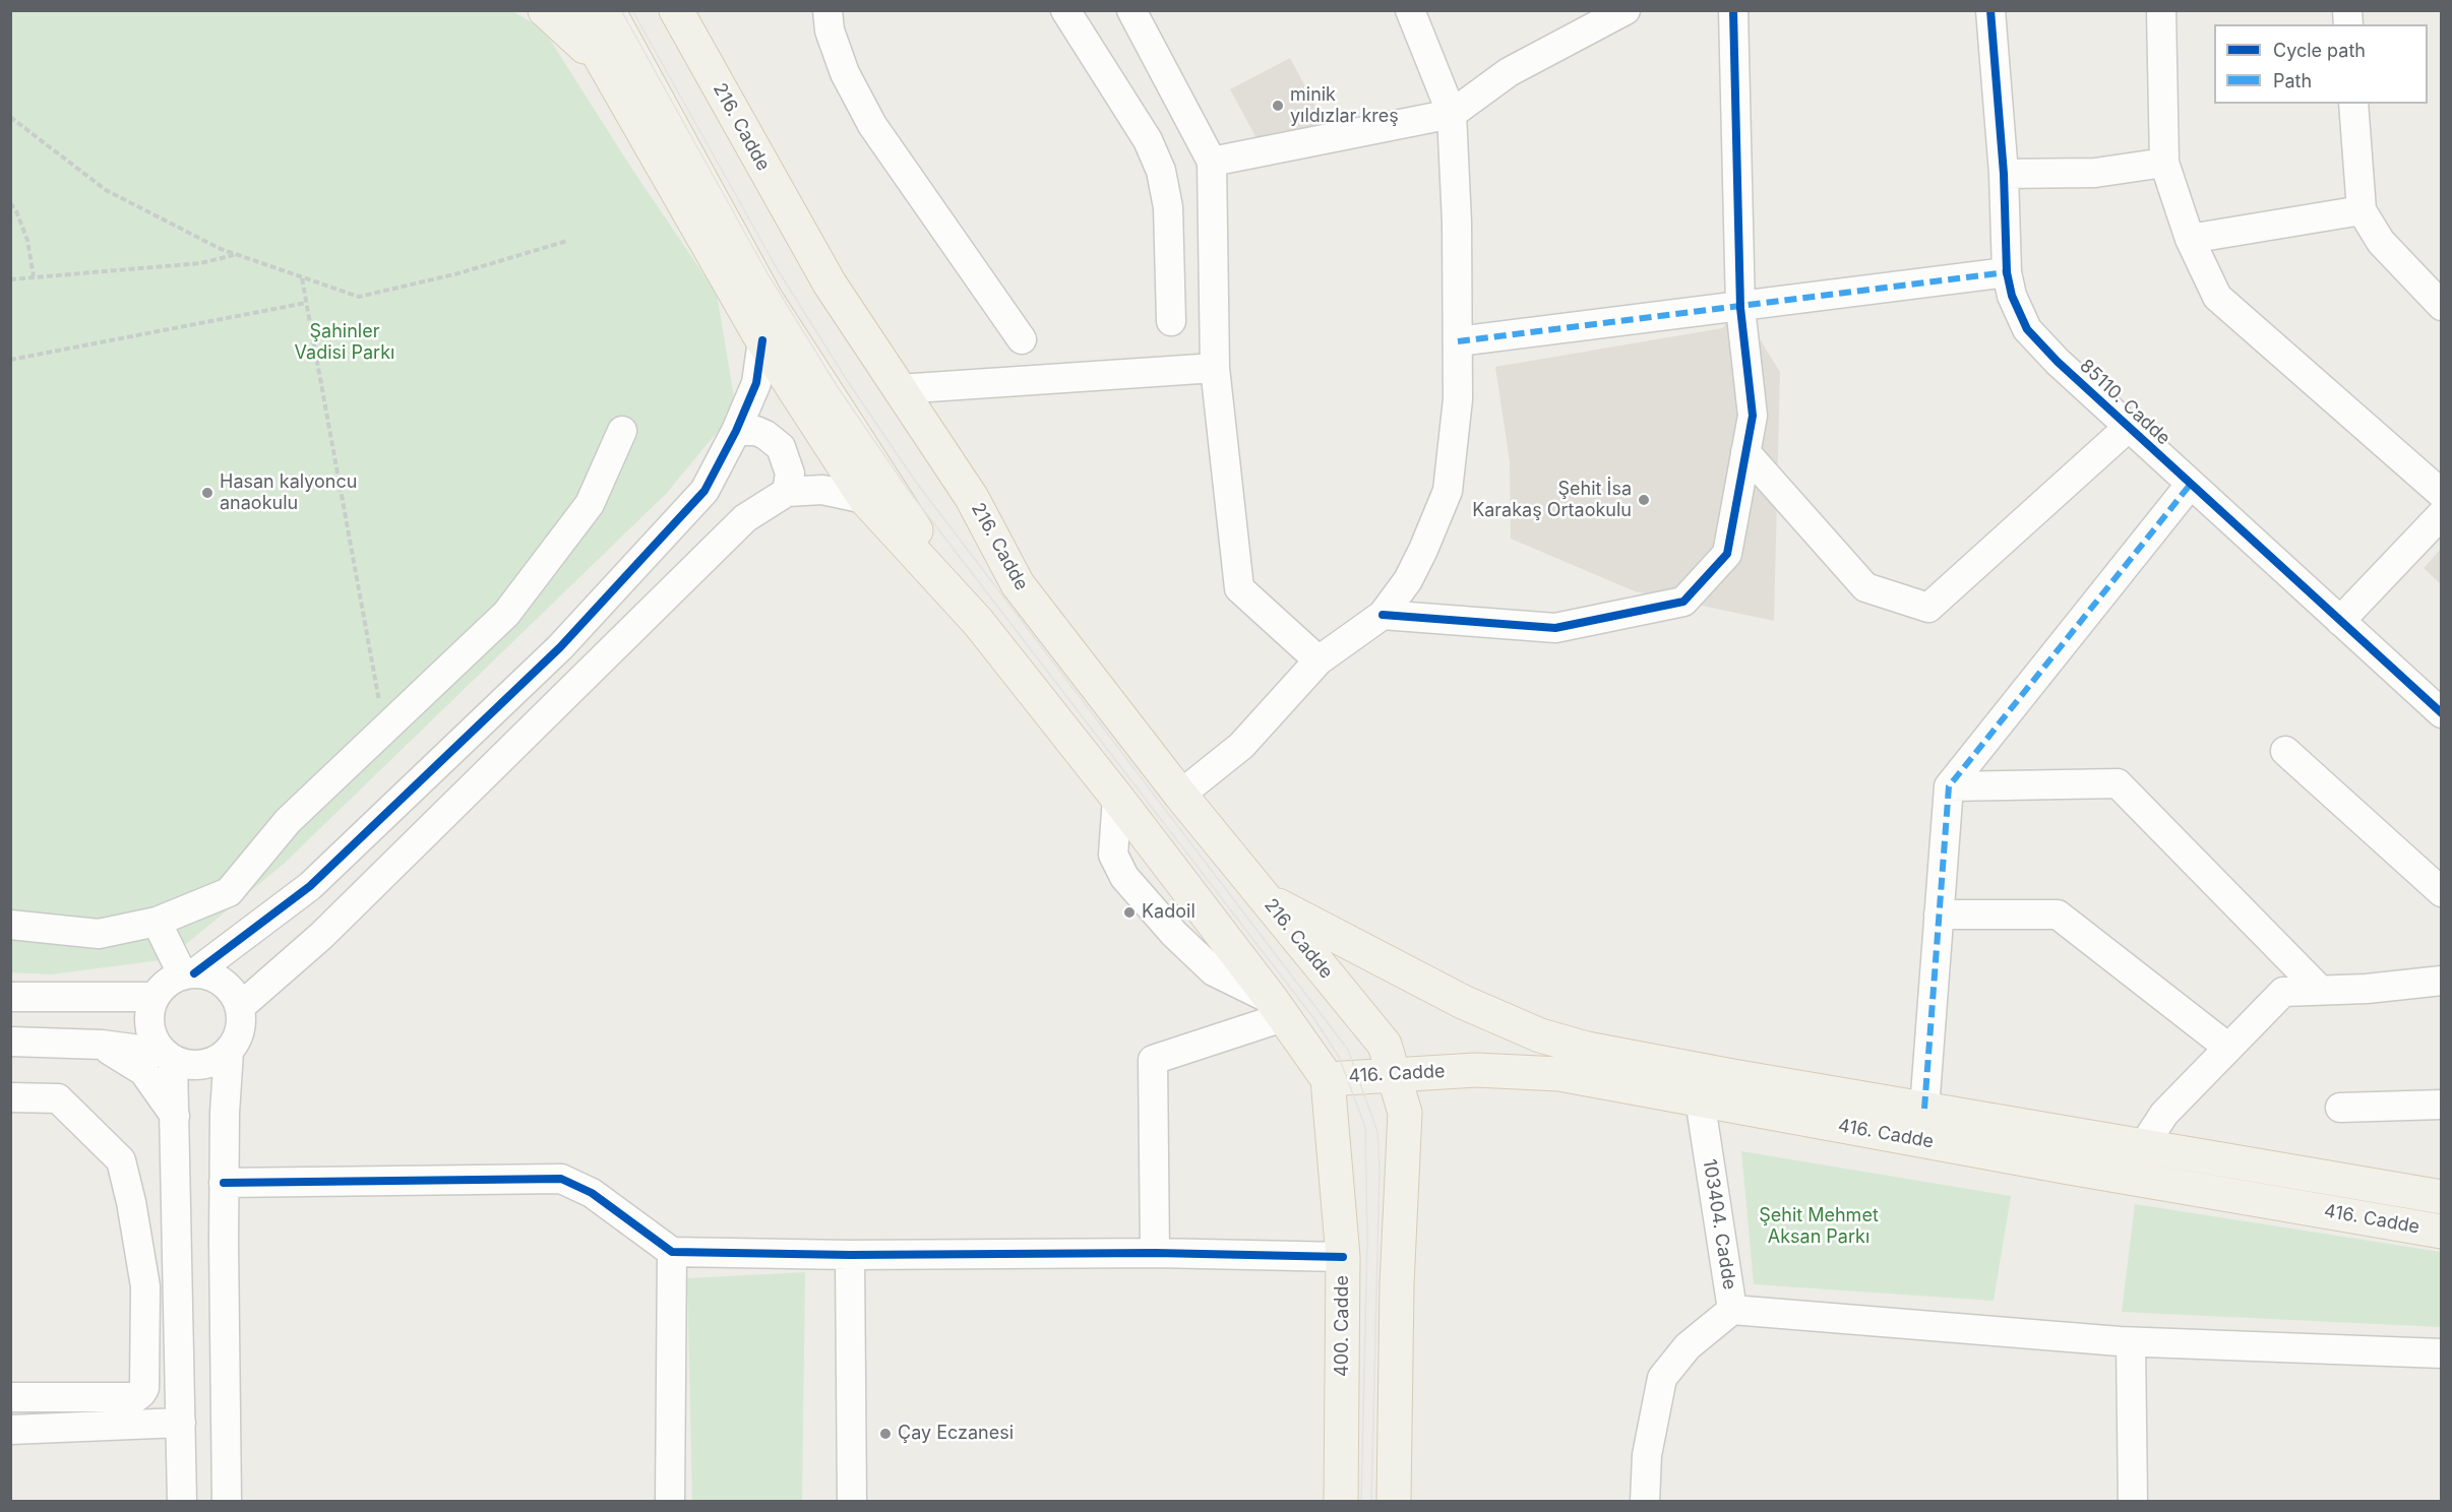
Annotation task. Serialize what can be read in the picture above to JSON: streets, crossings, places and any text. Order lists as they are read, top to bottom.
{
  "streets": {
    "main road": ["216. Cadde", "416. Cadde", "400. Cadde"],
    "street": ["85110. Cadde", "103404. Cadde"]
  },
  "crossings": [
    ["216. Cadde", "416. Cadde"],
    ["416. Cadde", "103404. Cadde"],
    ["416. Cadde", "400. Cadde"]
  ],
  "parks": ["Şahinler Vadisi Parkı", "Şehit Mehmet Aksan Parkı"],
  "places": [
    "minik yıldızlar kreş",
    "Hasan kalyoncu anaokulu",
    "Şehit İsa Karakaş Ortaokulu",
    "Kadoil",
    "Çay Eczanesi"
  ],
  "legend": ["Cycle path", "Path"]
}
